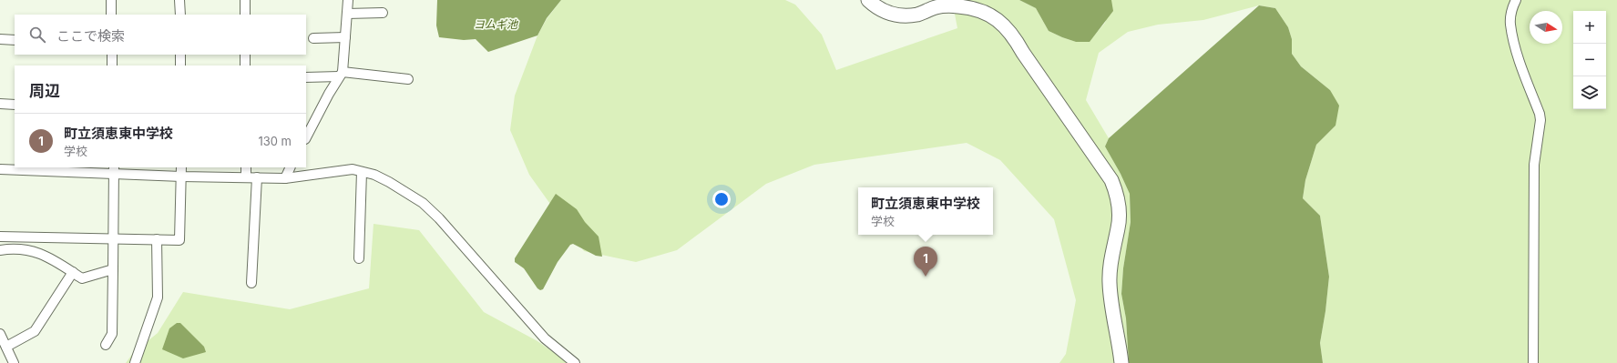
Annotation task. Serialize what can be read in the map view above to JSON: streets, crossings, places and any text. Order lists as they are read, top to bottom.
{
  "water": ["ヨムギ池"],
  "north": "right",
  "page": {
    "map_buttons": ["+", "−"],
    "search": "ここで検索",
    "heading": "周辺",
    "list": [
      {
        "mark": "1",
        "name": "町立須恵東中学校",
        "note": "学校",
        "value": "130 m"
      }
    ],
    "popup": ["町立須恵東中学校", "学校"],
    "pins": "1"
  }
}
